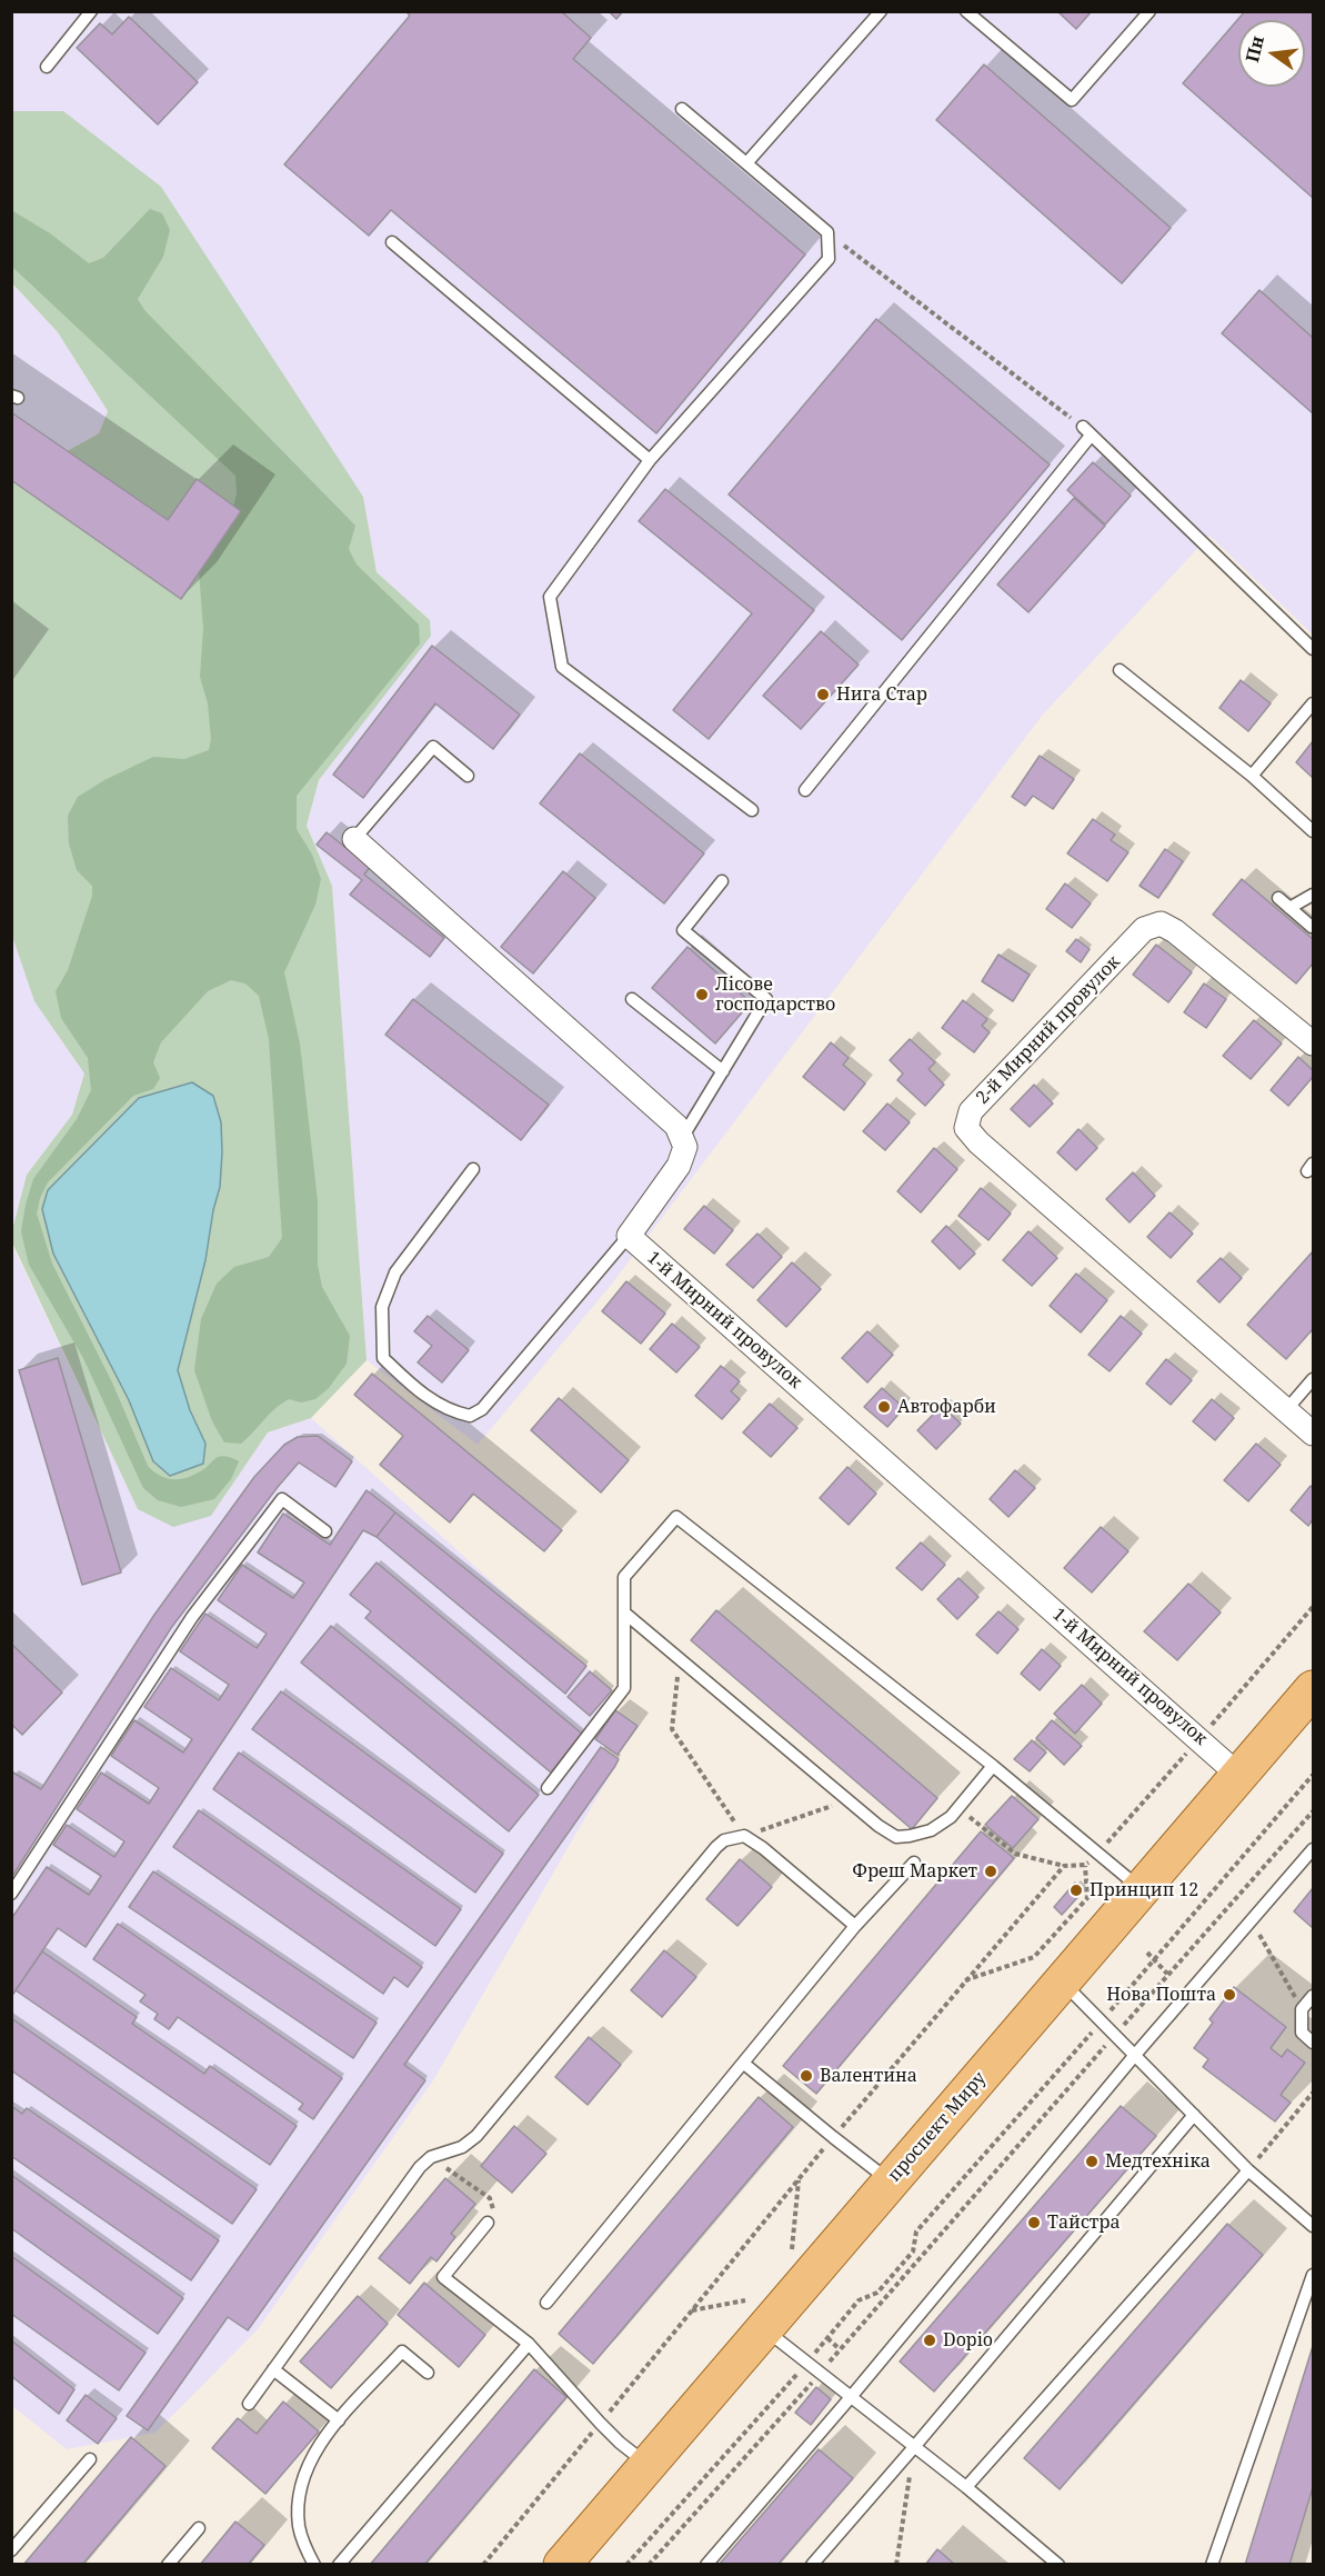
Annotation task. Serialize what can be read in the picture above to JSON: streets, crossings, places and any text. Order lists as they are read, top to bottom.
{
  "streets": {
    "main road": ["проспект Миру"],
    "street": ["2-й Мирний провулок", "1-й Мирний провулок"]
  },
  "crossings": [
    ["1-й Мирний провулок", "проспект Миру"]
  ],
  "places": [
    "Нига Стар",
    "Лісове господарство",
    "Автофарби",
    "Фреш Маркет",
    "Принцип 12",
    "Нова Пошта",
    "Валентина",
    "Медтехніка",
    "Тайстра",
    "Dopio"
  ],
  "north": "left"
}
